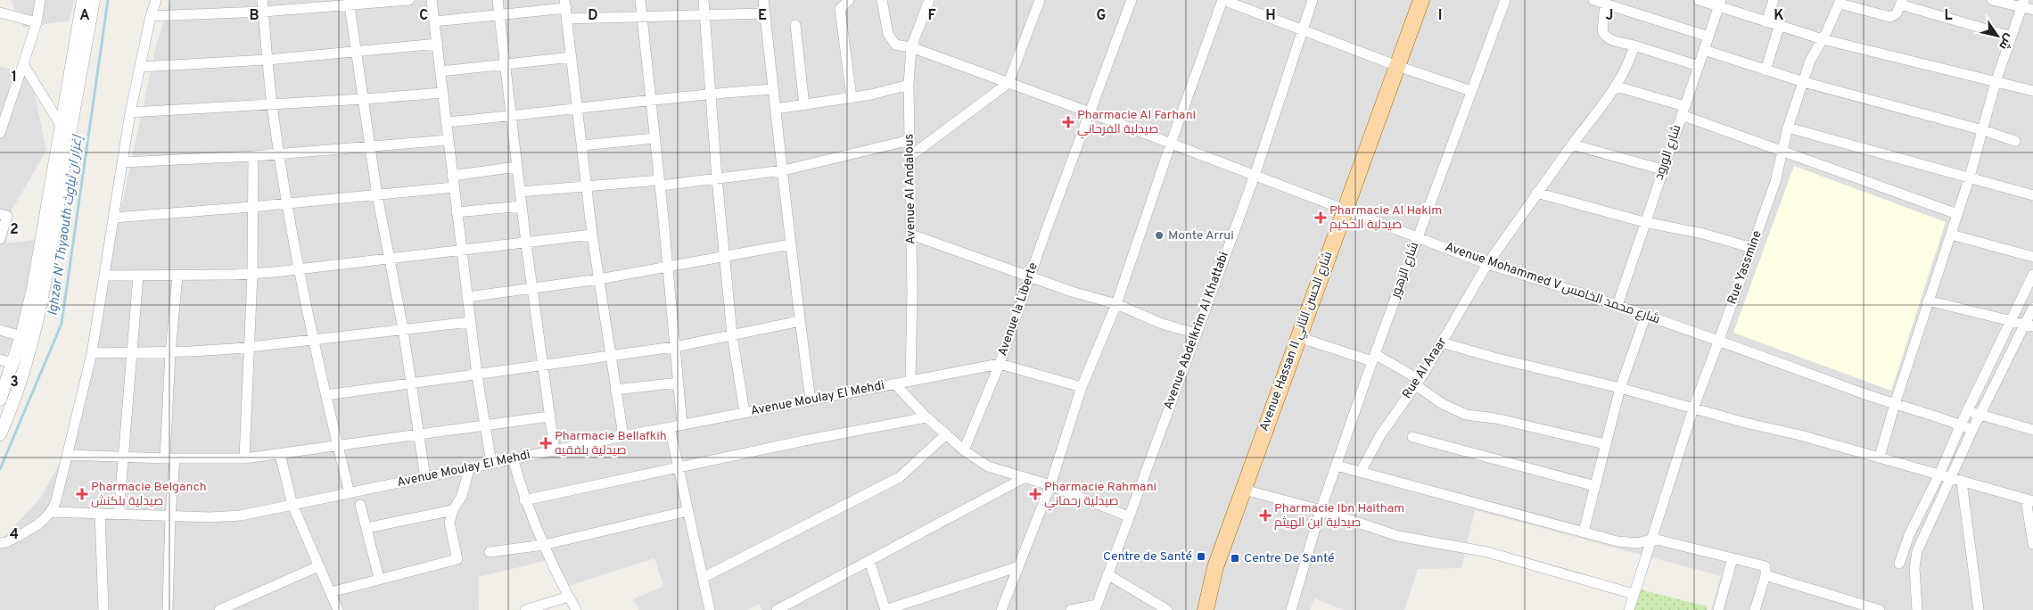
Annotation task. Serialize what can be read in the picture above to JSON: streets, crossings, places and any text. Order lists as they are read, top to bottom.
{
  "streets": {
    "main road": ["Avenue Hassan II شارع الحسن الثاني"],
    "street": [
      "شارع الورود",
      "Avenue Al Andalous",
      "Rue Yassmine",
      "شارع الزهور",
      "Avenue Mohammed V شارع محمد الخامس",
      "Avenue la Liberte",
      "Avenue Abdelkrim Al Khattabi",
      "Rue Al Araar",
      "Avenue Moulay El Mehdi"
    ]
  },
  "crossings": [
    ["شارع الورود", "Avenue Mohammed V شارع محمد الخامس"],
    ["Avenue Al Andalous", "Avenue Mohammed V شارع محمد الخامس"],
    ["Avenue Al Andalous", "Avenue Moulay El Mehdi"],
    ["Rue Yassmine", "Avenue Mohammed V شارع محمد الخامس"],
    ["شارع الزهور", "Avenue Mohammed V شارع محمد الخامس"],
    ["Avenue Mohammed V شارع محمد الخامس", "Avenue la Liberte"],
    ["Avenue Mohammed V شارع محمد الخامس", "Avenue Abdelkrim Al Khattabi"],
    ["Avenue Mohammed V شارع محمد الخامس", "Avenue Hassan II شارع الحسن الثاني"],
    ["Avenue Mohammed V شارع محمد الخامس", "Rue Al Araar"],
    ["Avenue la Liberte", "Avenue Moulay El Mehdi"]
  ],
  "water": ["Ighzar N' Thyaouth إغزار ان ثياوث"],
  "places": {
    "health": [
      "Pharmacie Al Farhani صيدلية الفرحاني",
      "Pharmacie Al Hakim صيدلية الحكيم",
      "Pharmacie Bellafkih صيدلية بلفقيه",
      "Pharmacie Belganch صيدلية بلكنش",
      "Pharmacie Rahmani صيدلية رحماني",
      "Pharmacie Ibn Haitham صيدلية ابن الهيثم"
    ],
    "other": ["Monte Arrui"],
    "transit": ["Centre de Santé", "Centre De Santé"]
  },
  "north": "bottom right",
  "grid": {
    "columns": [
      "A",
      "B",
      "C",
      "D",
      "E",
      "F",
      "G",
      "H",
      "I",
      "J",
      "K",
      "L"
    ],
    "rows": [
      "1",
      "2",
      "3",
      "4"
    ]
  }
}
